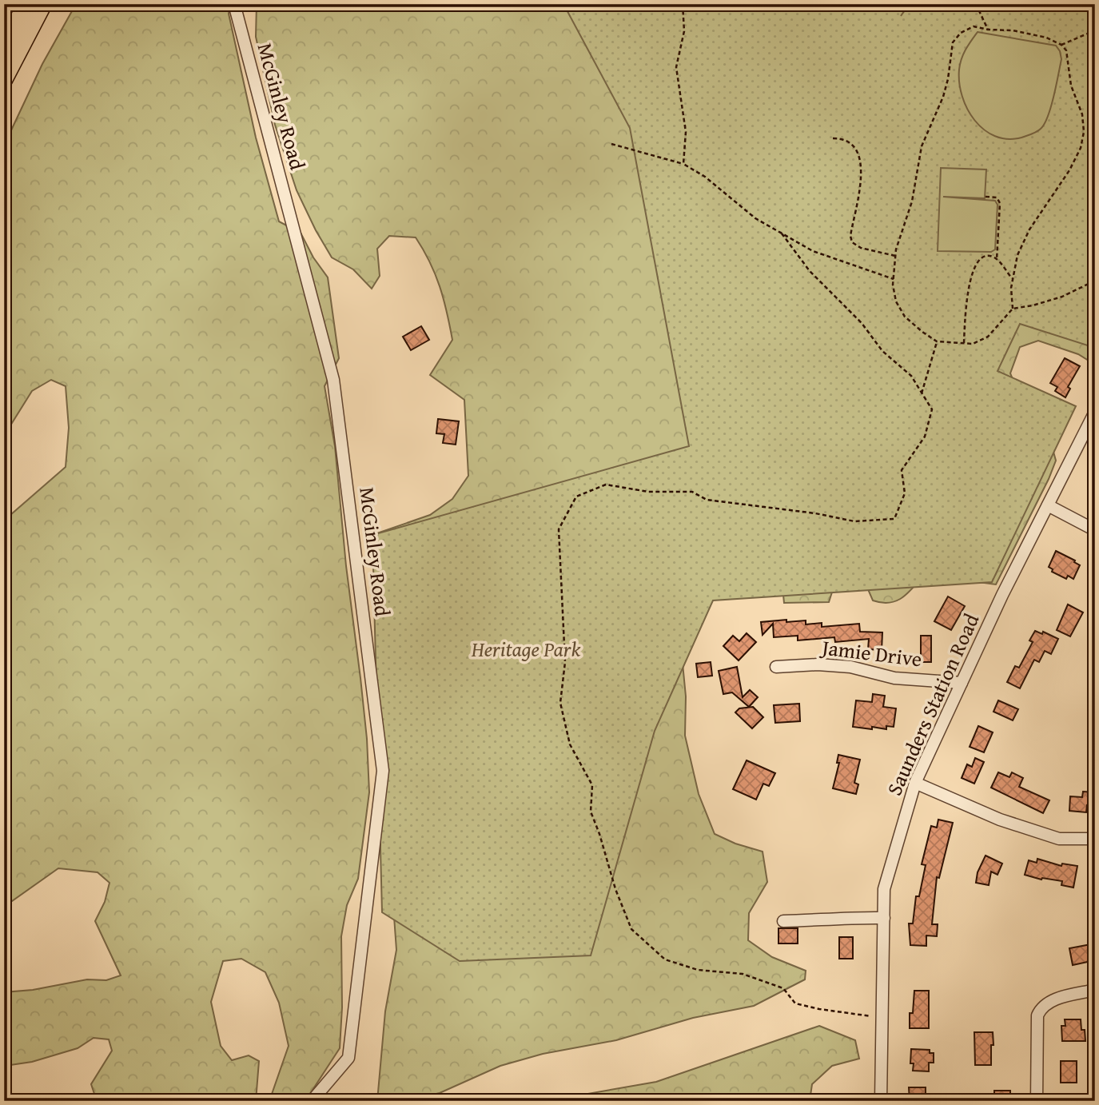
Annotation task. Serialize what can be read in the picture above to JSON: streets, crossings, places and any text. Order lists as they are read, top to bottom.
{
  "streets": {
    "street": ["McGinley Road", "Jamie Drive", "Saunders Station Road"]
  },
  "crossings": [
    ["Jamie Drive", "Saunders Station Road"]
  ],
  "parks": ["Heritage Park"]
}
